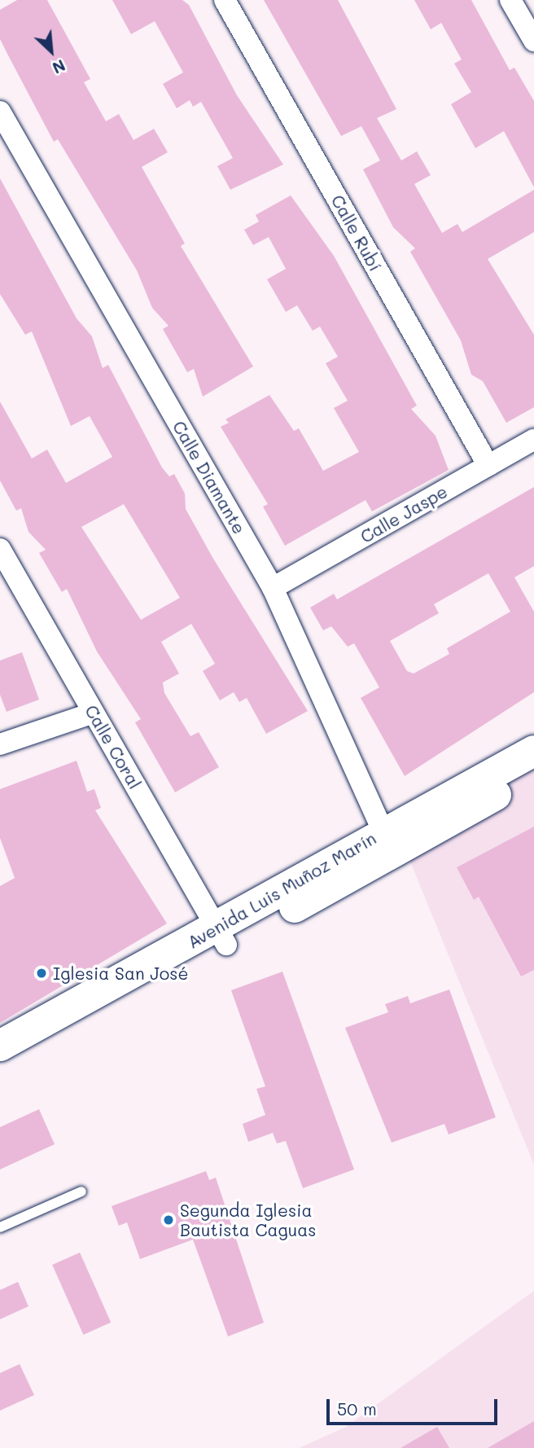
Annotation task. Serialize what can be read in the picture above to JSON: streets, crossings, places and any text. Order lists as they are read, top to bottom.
{
  "streets": {
    "main road": ["Avenida Luis Muñoz Marín"],
    "street": [
      "Calle Rubí",
      "Calle Diamante",
      "Calle Jaspe",
      "Calle Coral"
    ]
  },
  "crossings": [
    ["Calle Rubí", "Calle Jaspe"],
    ["Calle Diamante", "Calle Jaspe"],
    ["Calle Diamante", "Avenida Luis Muñoz Marín"],
    ["Calle Coral", "Avenida Luis Muñoz Marín"]
  ],
  "places": ["Iglesia San José", "Segunda Iglesia Bautista Caguas"],
  "scale_bar": "50 m",
  "north": "bottom right"
}
